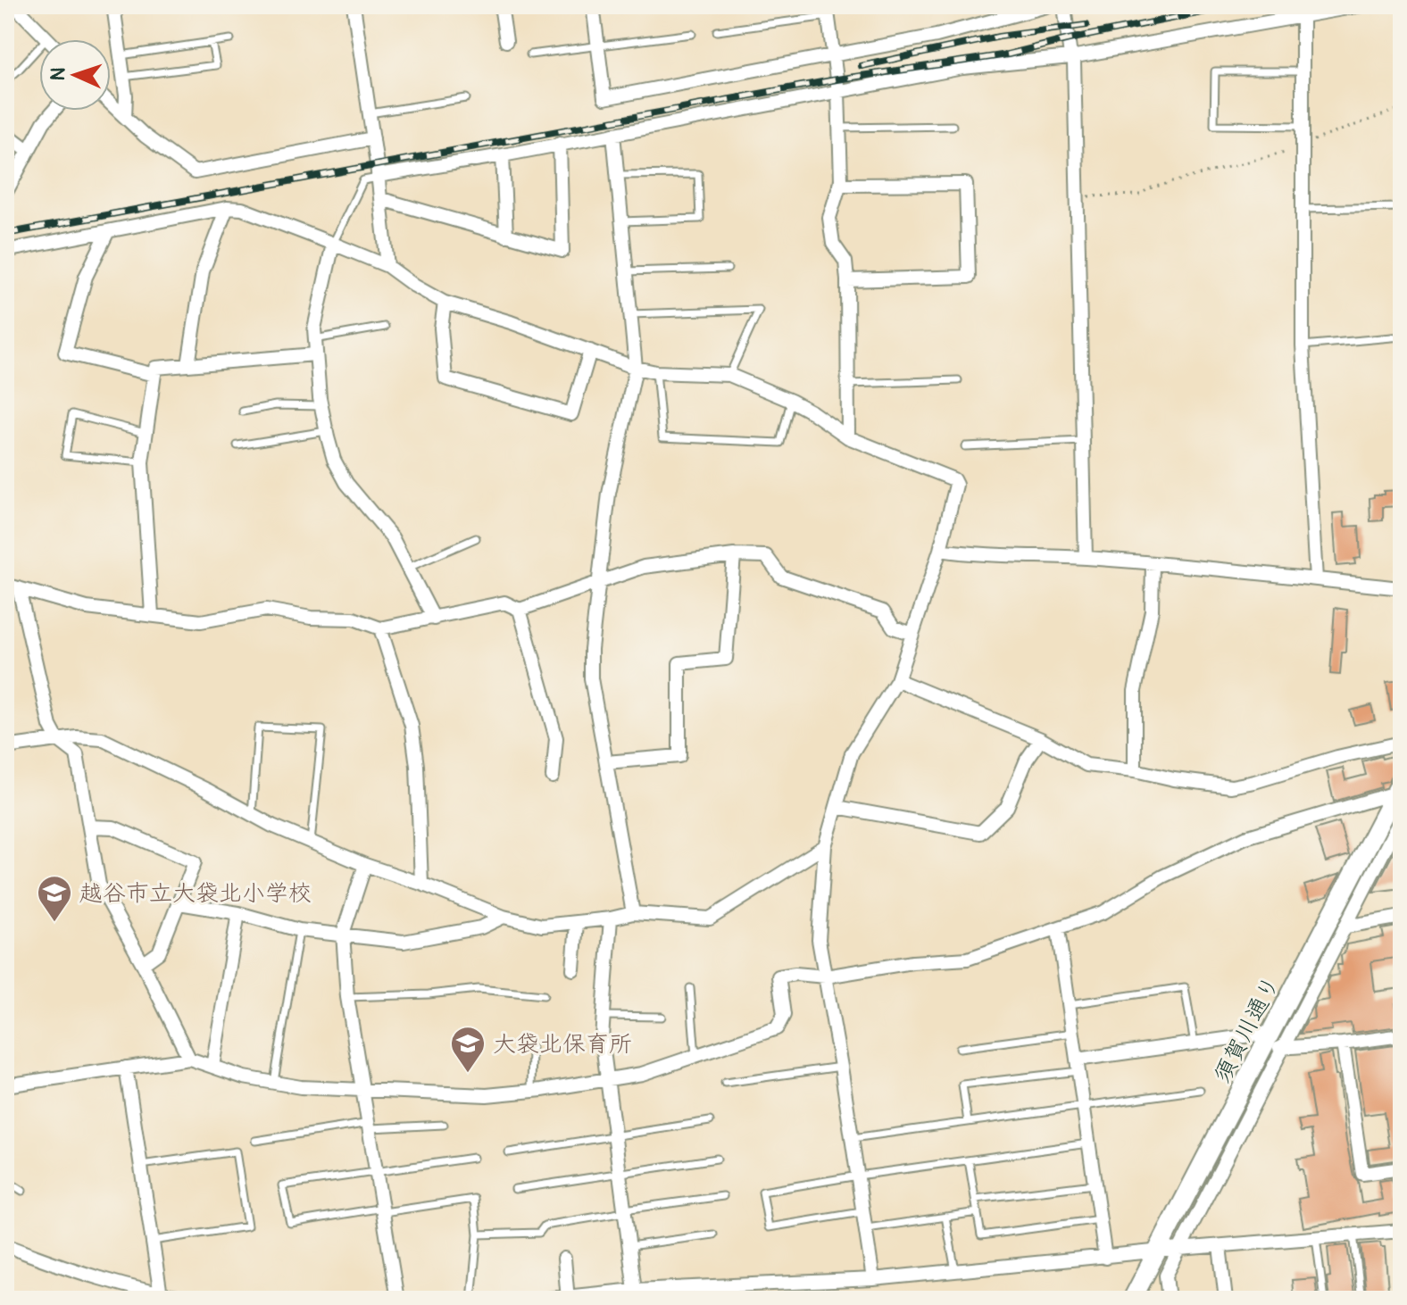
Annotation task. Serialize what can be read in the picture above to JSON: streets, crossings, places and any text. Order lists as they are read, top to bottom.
{
  "streets": {
    "street": ["須賀川通り"]
  },
  "places": {
    "school or university": ["越谷市立大袋北小学校", "大袋北保育所"]
  },
  "north": "left"
}
